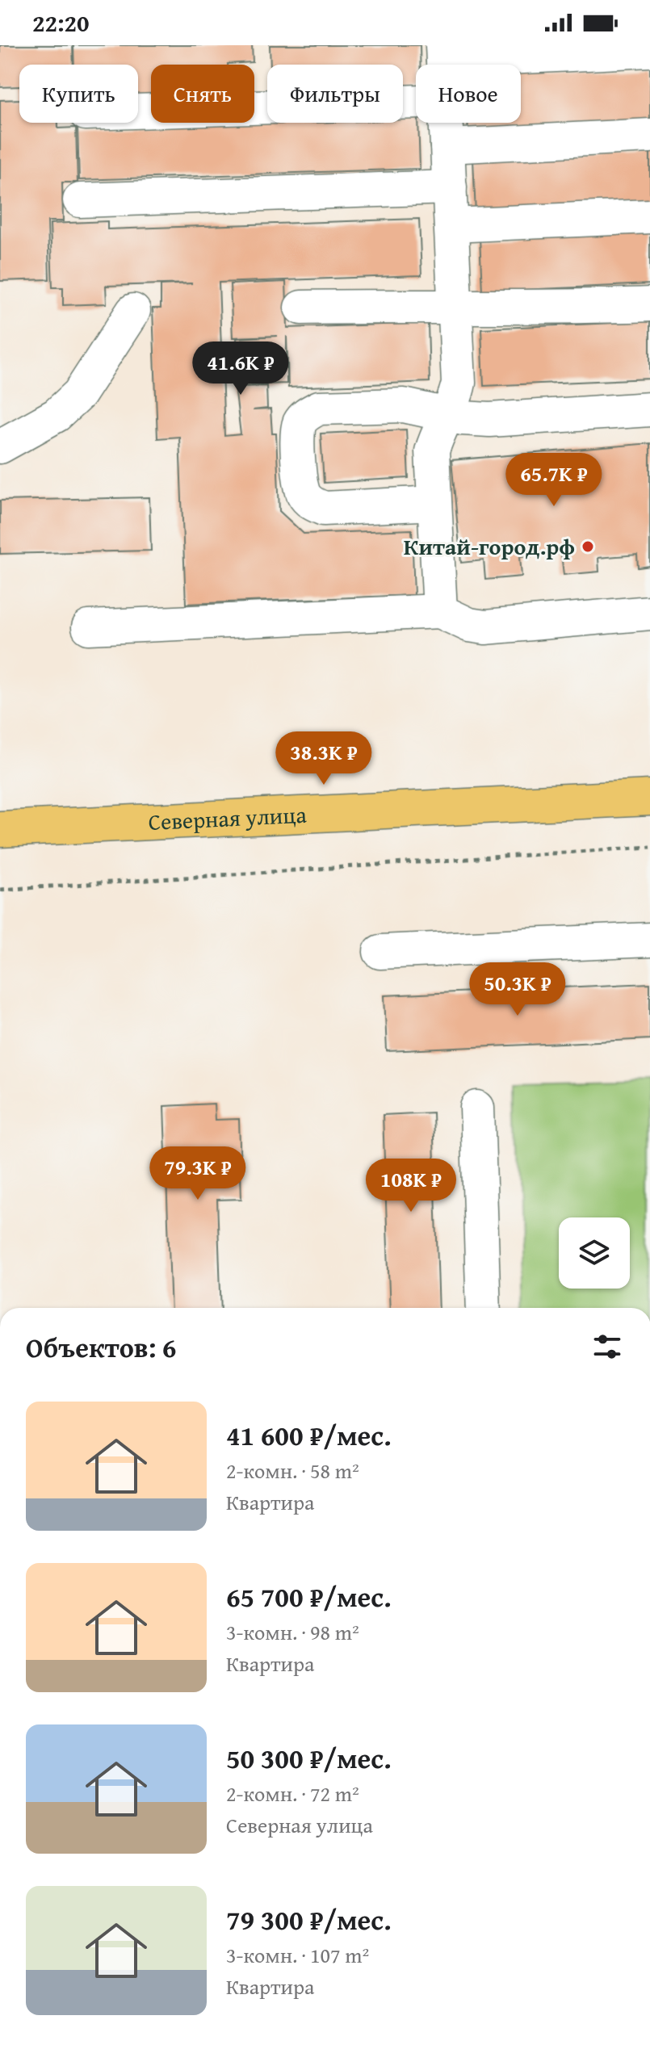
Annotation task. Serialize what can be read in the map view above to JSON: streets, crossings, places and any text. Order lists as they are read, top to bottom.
{
  "streets": {
    "main road": ["Северная улица"]
  },
  "places": ["Китай-город.рф"],
  "page": {
    "status": "22:20",
    "chip": [
      "Купить",
      "Снять",
      "Фильтры",
      "Новое"
    ],
    "price": [
      "41.6K ₽",
      "65.7K ₽",
      "38.3K ₽",
      "50.3K ₽",
      "79.3K ₽",
      "108K ₽"
    ],
    "heading": "Объектов: 6",
    "list": [
      {
        "name": "41 600 ₽/мес.",
        "note": "2-комн. · 58 m² · Квартира"
      },
      {
        "name": "65 700 ₽/мес.",
        "note": "3-комн. · 98 m² · Квартира"
      },
      {
        "name": "50 300 ₽/мес.",
        "note": "2-комн. · 72 m² · Северная улица"
      },
      {
        "name": "79 300 ₽/мес.",
        "note": "3-комн. · 107 m² · Квартира"
      }
    ]
  }
}
